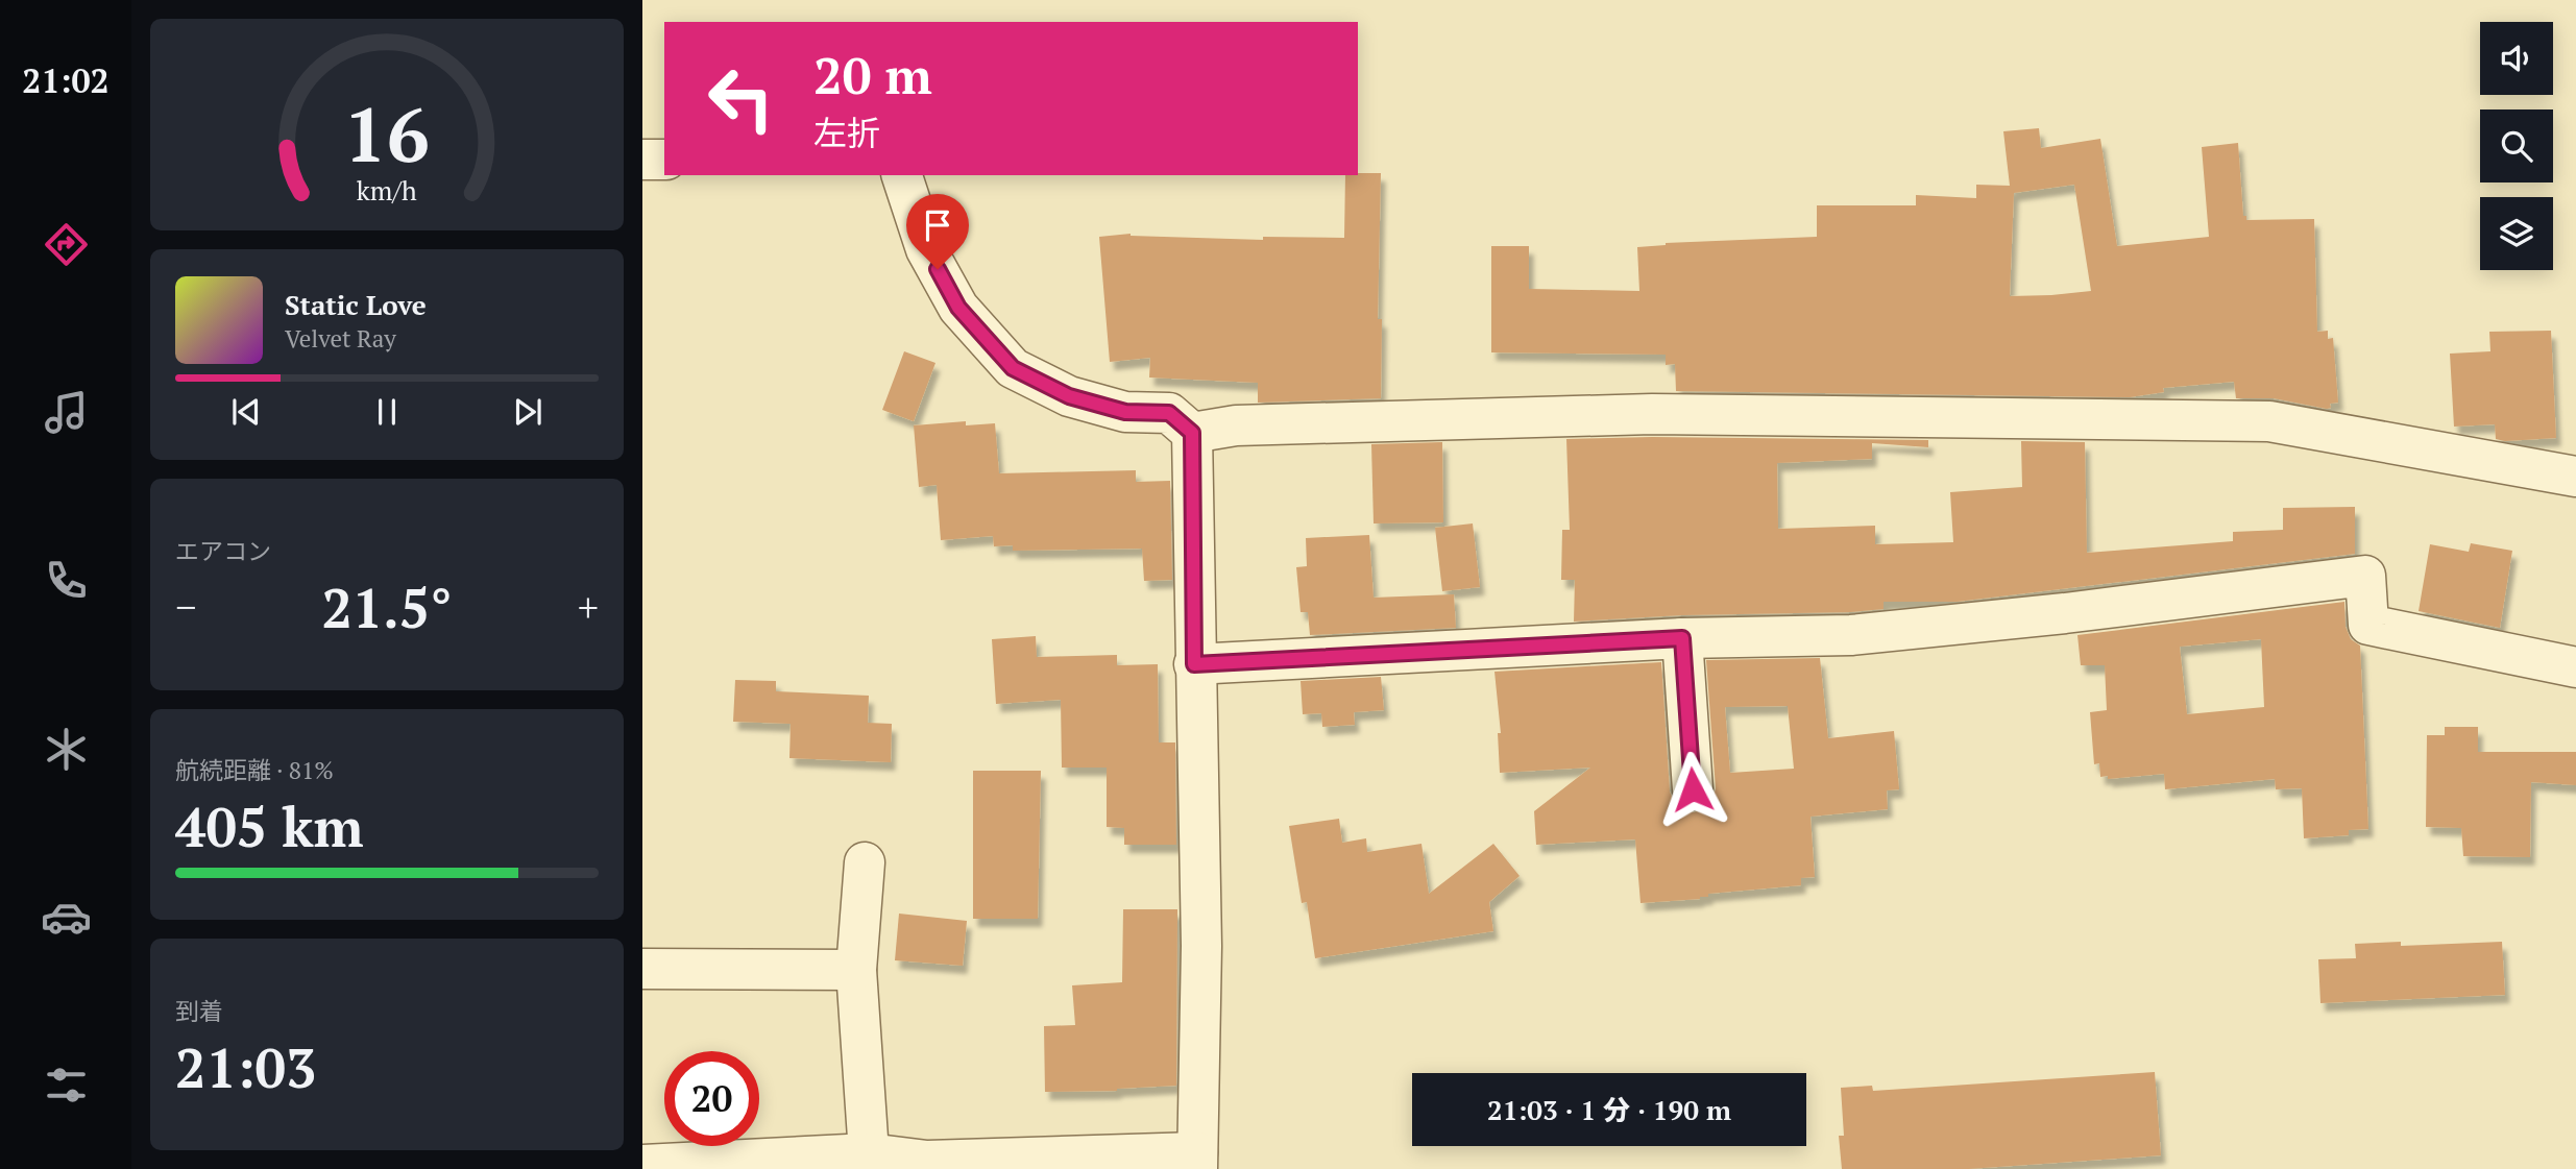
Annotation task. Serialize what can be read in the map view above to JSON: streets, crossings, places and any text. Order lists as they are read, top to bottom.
{
  "page": {
    "tabs": "21:02",
    "turn": ["20 m", "左折"],
    "song": ["Static Love", "Velvet Ray"],
    "tile": [
      "エアコン",
      ["航続距離 · 81%", "405 km"],
      ["到着", "21:03"]
    ],
    "heat": ["−", "21.5°", "+"],
    "limit": "20",
    "trip": "21:03 · 1 分 · 190 m",
    "gauge": ["16", "km/h"]
  }
}
